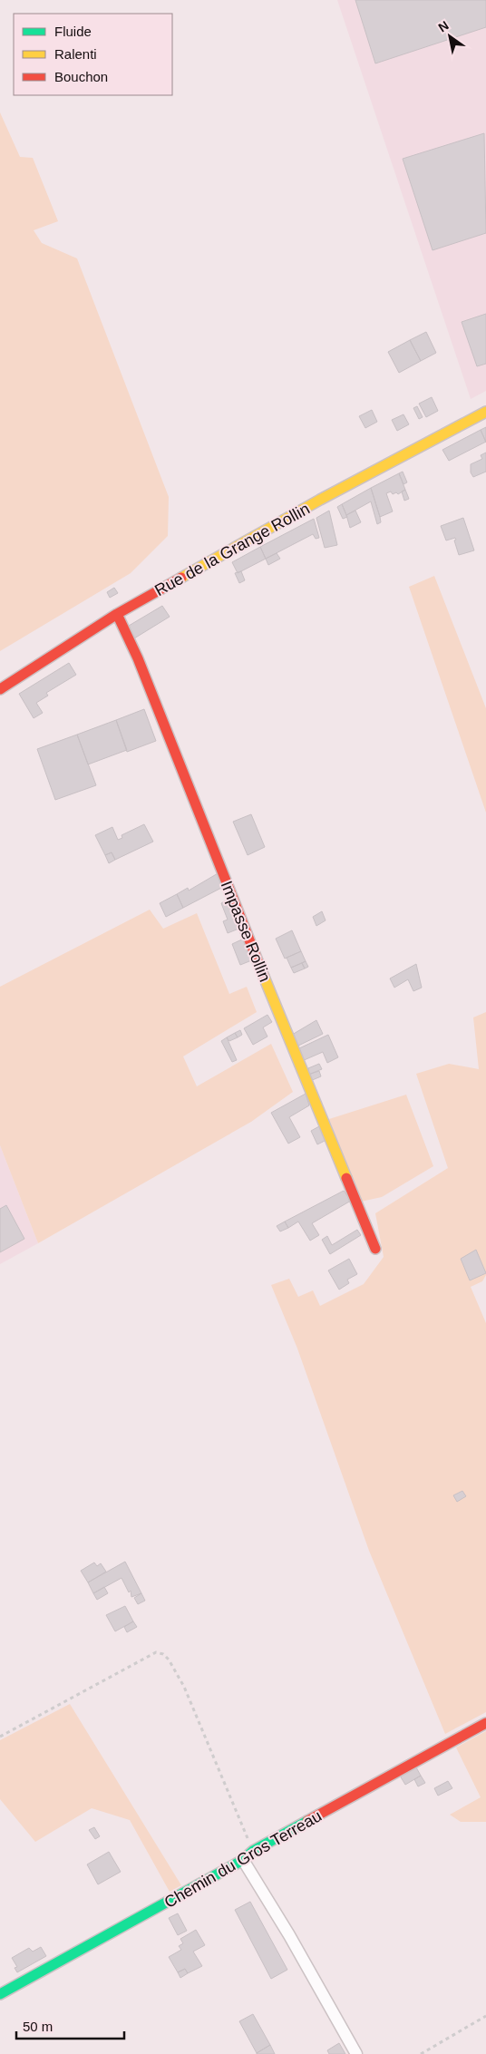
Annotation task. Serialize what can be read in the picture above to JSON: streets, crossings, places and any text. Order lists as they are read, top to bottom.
{
  "streets": {
    "street": ["Rue de la Grange Rollin", "Impasse Rollin", "Chemin du Gros Terreau"]
  },
  "crossings": [
    ["Rue de la Grange Rollin", "Impasse Rollin"]
  ],
  "legend": ["Fluide", "Ralenti", "Bouchon"],
  "scale_bar": "50 m",
  "north": "top left"
}
